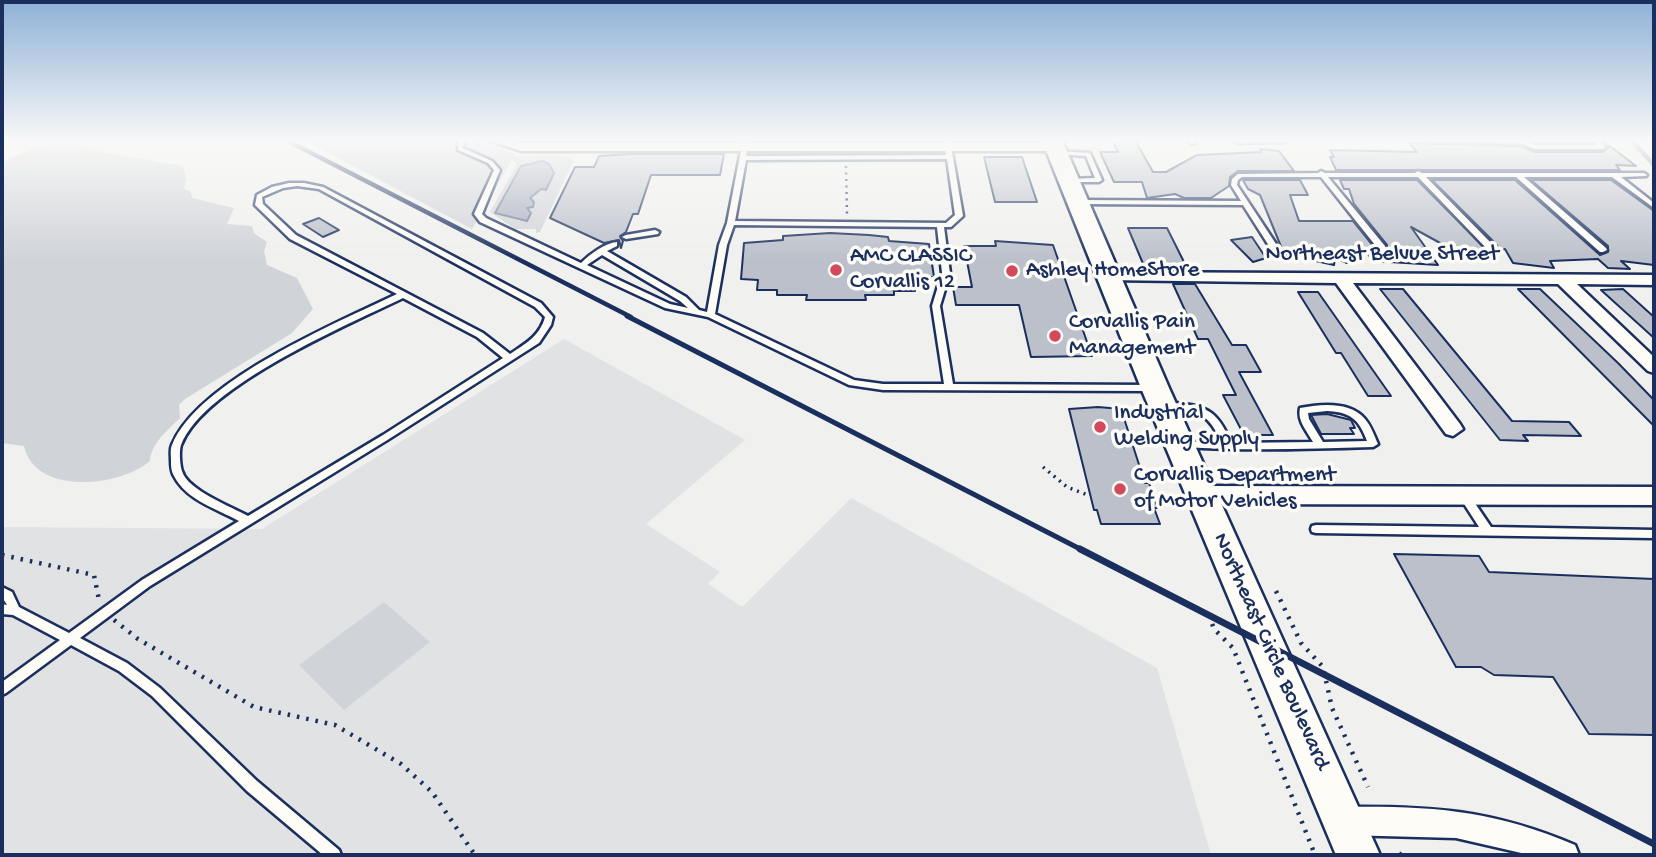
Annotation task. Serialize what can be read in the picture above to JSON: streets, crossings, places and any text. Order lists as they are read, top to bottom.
{
  "streets": {
    "main road": ["Northeast Circle Boulevard"],
    "street": ["Northeast Belvue Street"]
  },
  "crossings": [
    ["Northeast Belvue Street", "Northeast Circle Boulevard"]
  ],
  "places": [
    "AMC CLASSIC Corvallis 12",
    "Ashley HomeStore",
    "Corvallis Pain Management",
    "Industrial Welding Supply",
    "Corvallis Department of Motor Vehicles"
  ]
}
